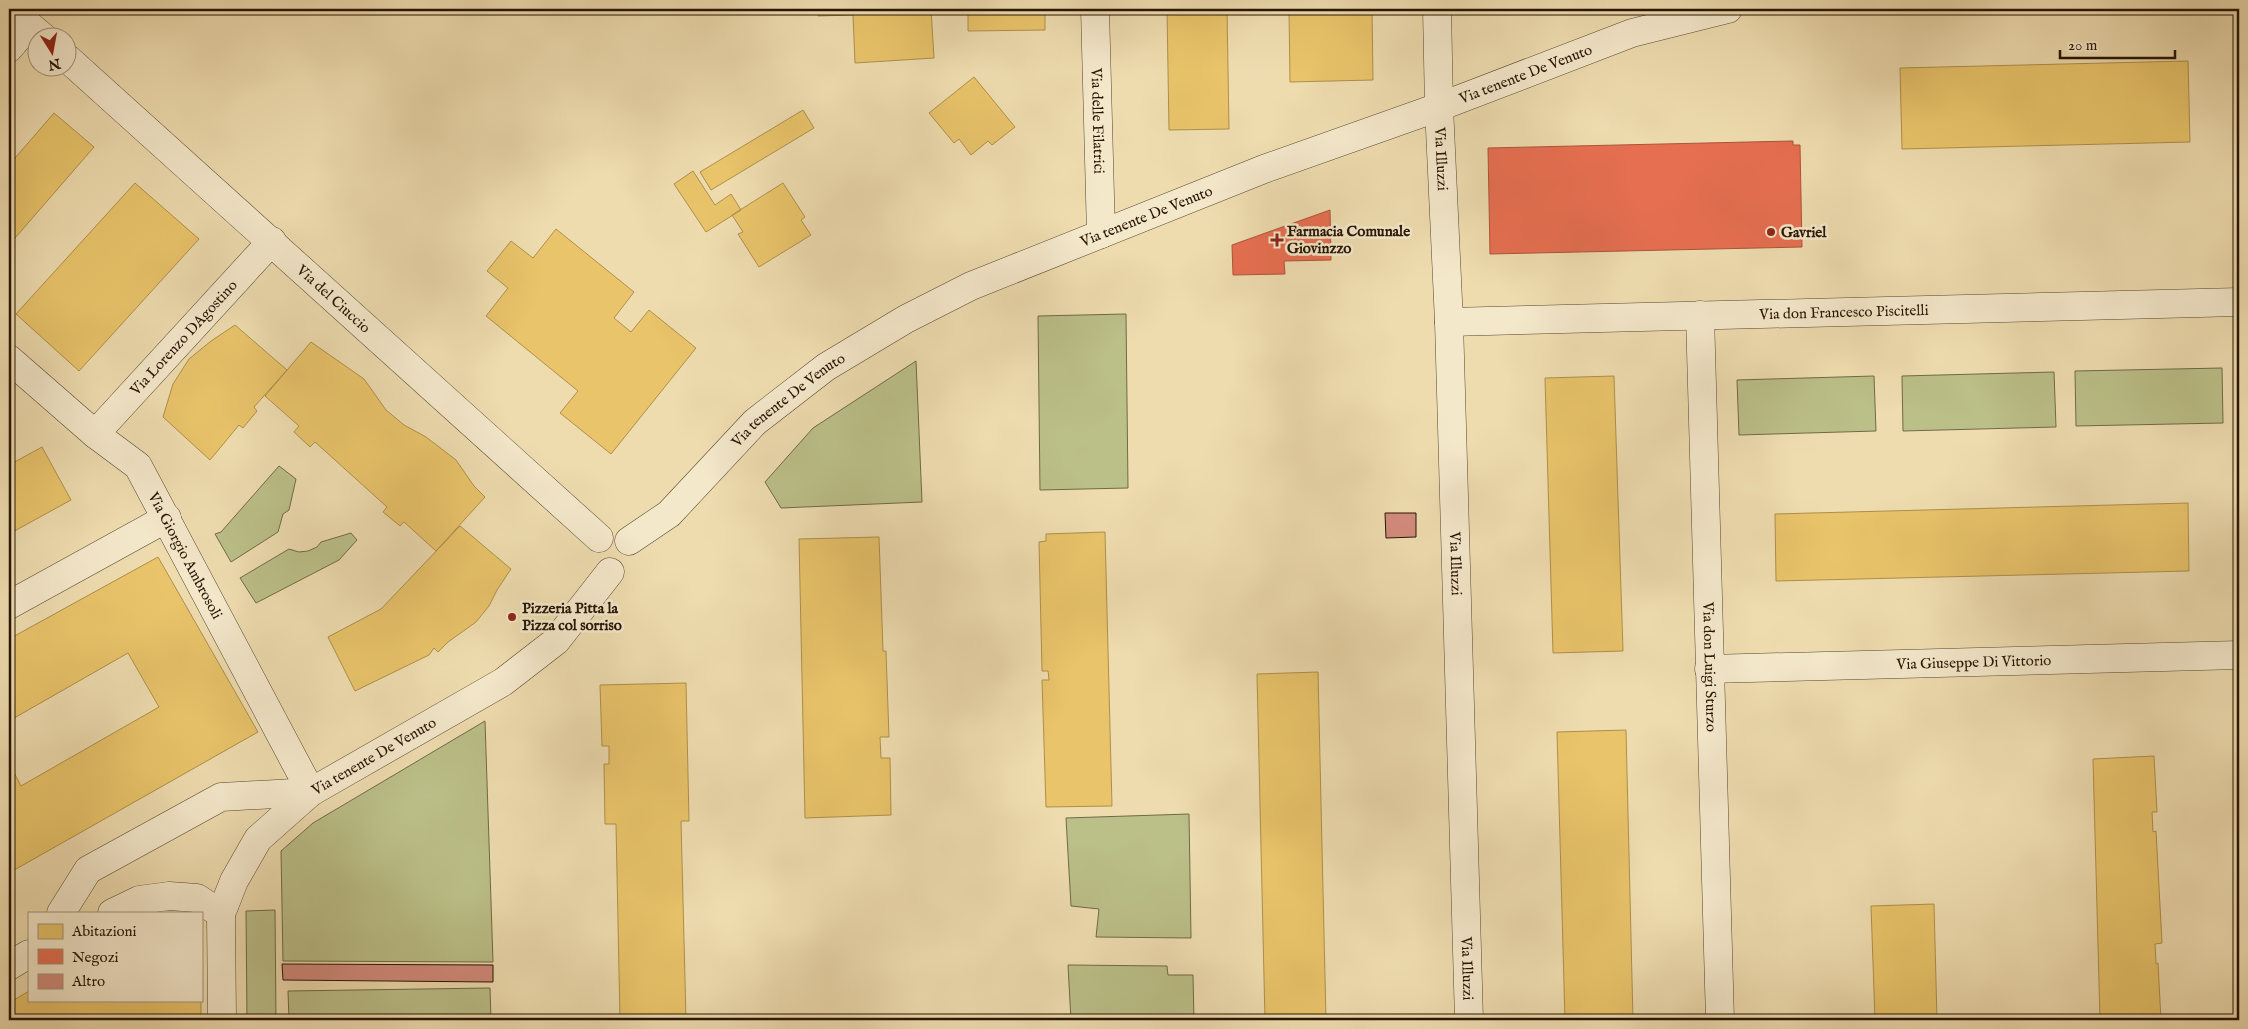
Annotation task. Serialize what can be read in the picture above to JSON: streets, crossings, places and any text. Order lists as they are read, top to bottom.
{
  "streets": {
    "street": [
      "Via tenente De Venuto",
      "Via delle Filatrici",
      "Via Illuzzi",
      "Via del Ciuccio",
      "Via don Francesco Piscitelli",
      "Via Lorenzo DAgostino",
      "Via Giorgio Ambrosoli",
      "Via Giuseppe Di Vittorio",
      "Via don Luigi Sturzo"
    ]
  },
  "crossings": [
    ["Via tenente De Venuto", "Via delle Filatrici"],
    ["Via tenente De Venuto", "Via Illuzzi"],
    ["Via tenente De Venuto", "Via del Ciuccio"],
    ["Via tenente De Venuto", "Via Giorgio Ambrosoli"],
    ["Via Illuzzi", "Via don Francesco Piscitelli"],
    ["Via del Ciuccio", "Via Lorenzo DAgostino"],
    ["Via don Francesco Piscitelli", "Via don Luigi Sturzo"],
    ["Via Lorenzo DAgostino", "Via Giorgio Ambrosoli"],
    ["Via Giuseppe Di Vittorio", "Via don Luigi Sturzo"]
  ],
  "places": {
    "other": ["Gavriel", "Pizzeria Pitta la Pizza col sorriso"],
    "health": ["Farmacia Comunale Giovinzzo"]
  },
  "legend": ["Abitazioni", "Negozi", "Altro"],
  "scale_bar": "20 m",
  "north": "bottom"
}
